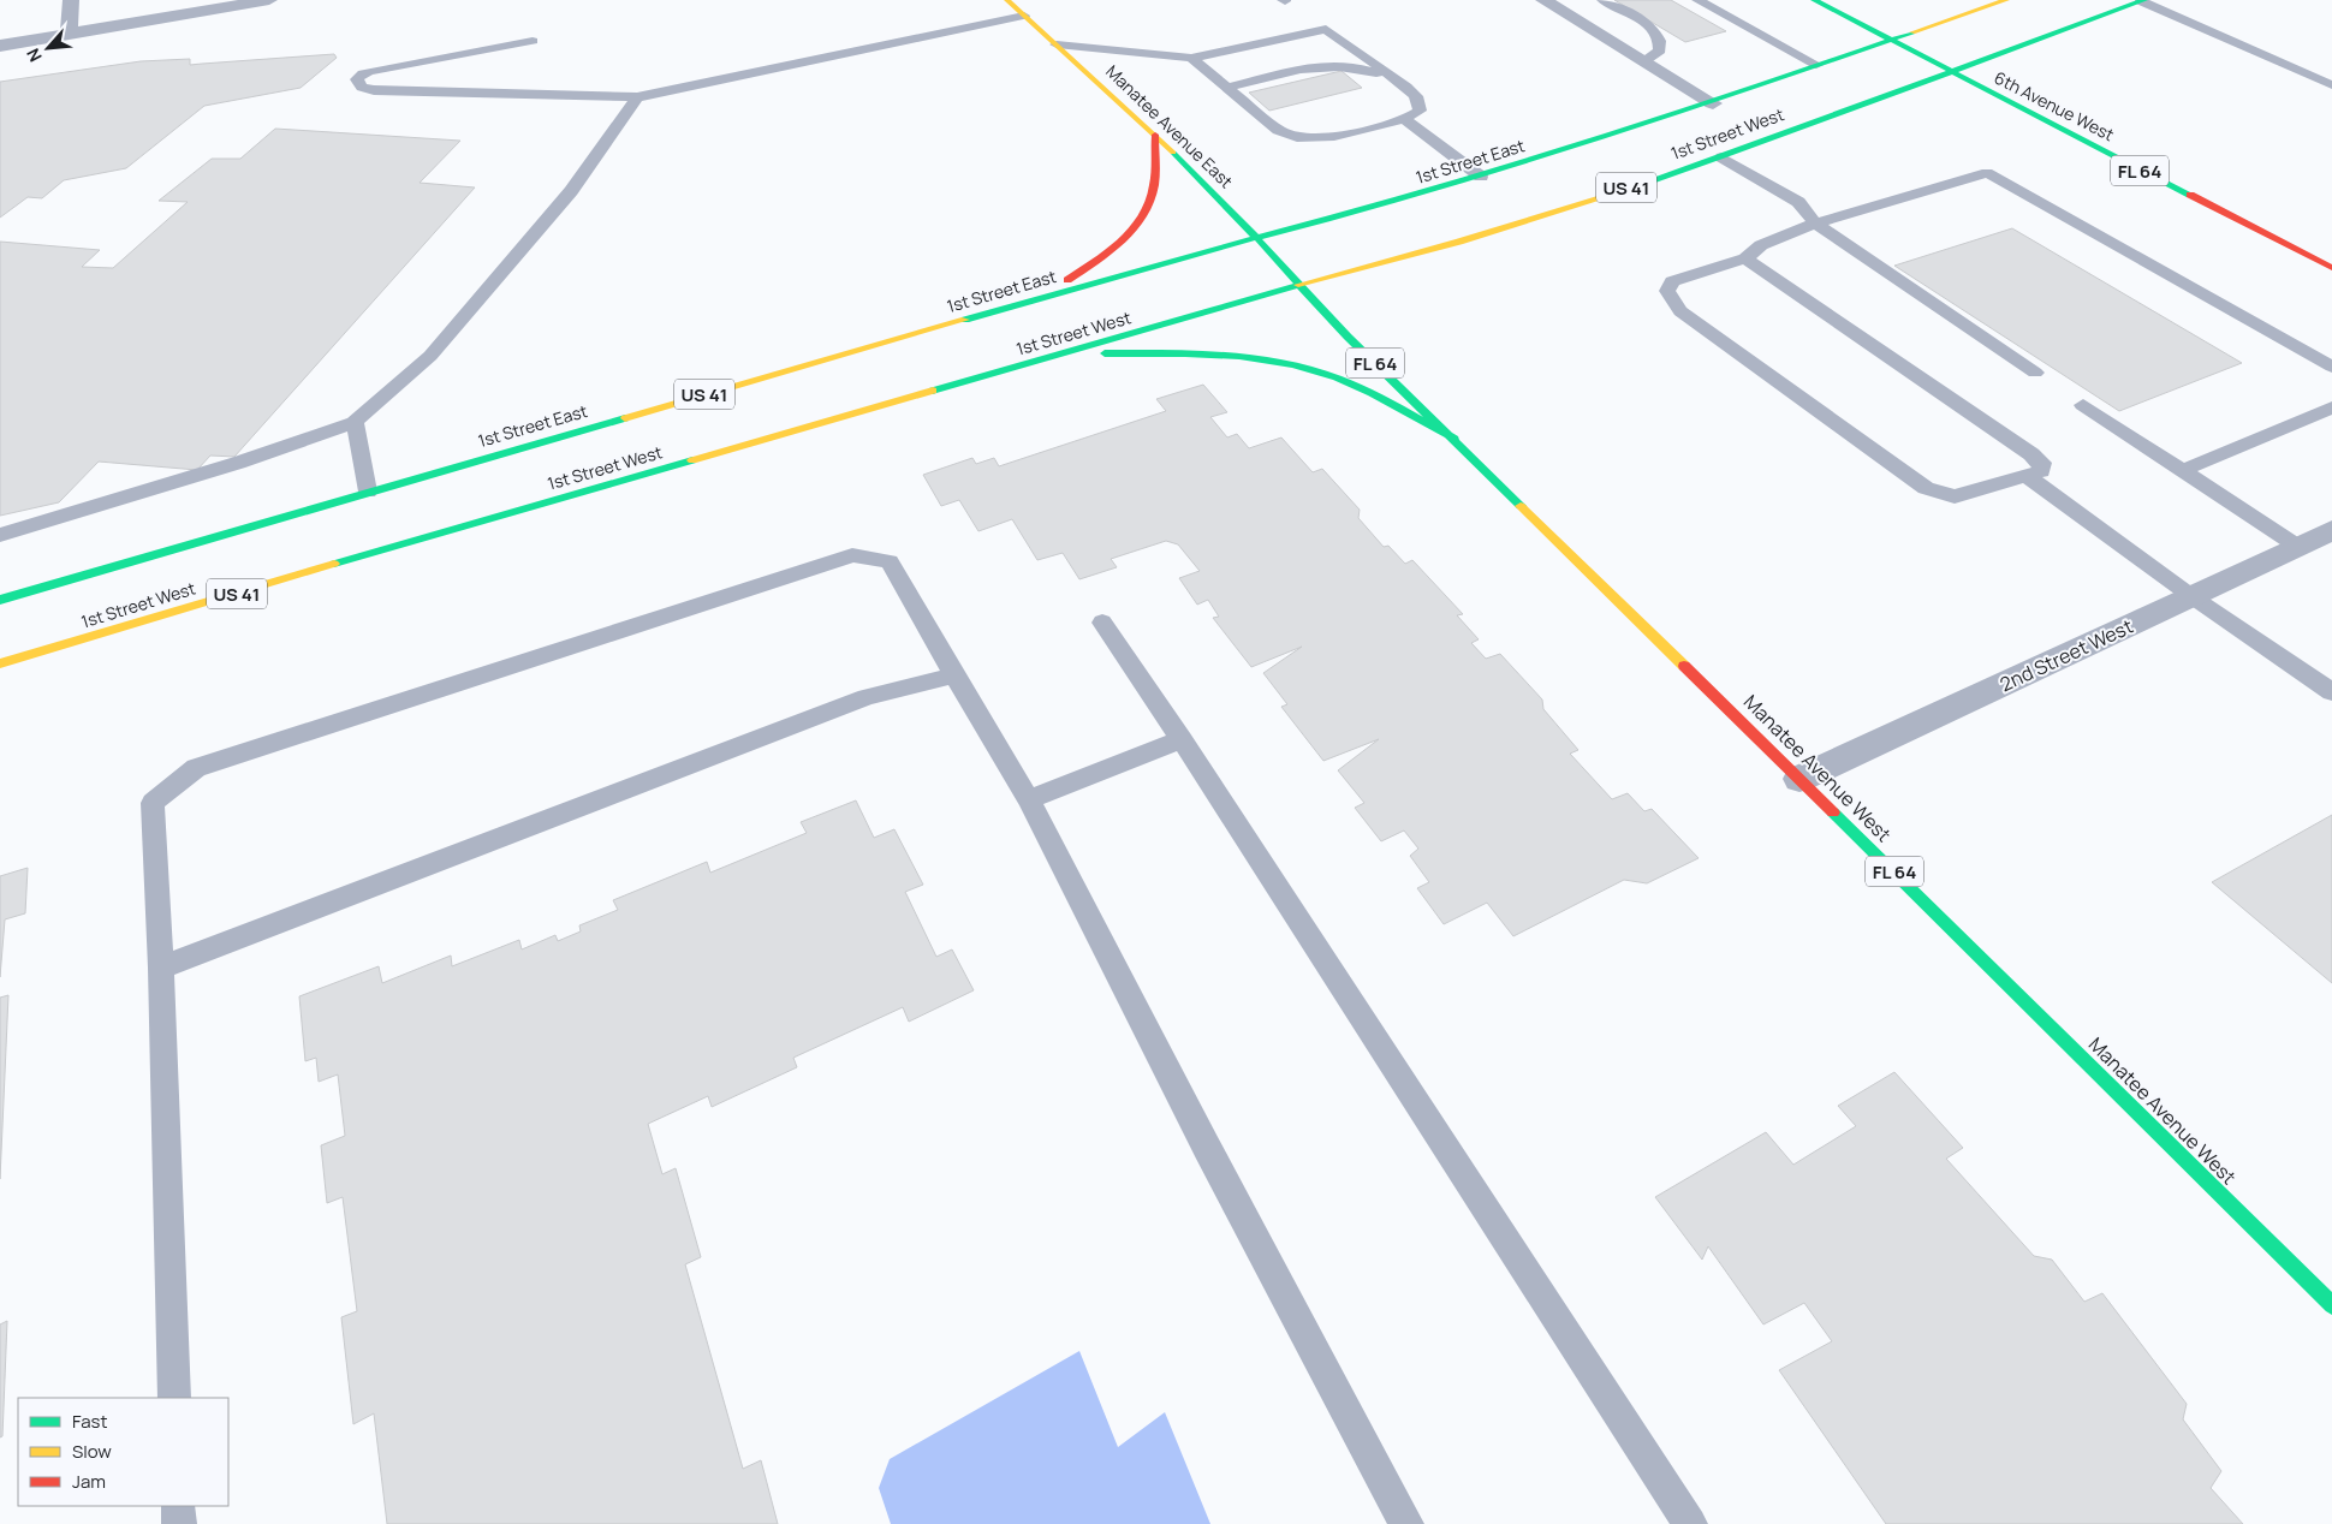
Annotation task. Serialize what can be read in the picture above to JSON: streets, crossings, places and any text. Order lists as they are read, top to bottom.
{
  "streets": {
    "main road": [
      "6th Avenue West",
      "Manatee Avenue East",
      "1st Street West",
      "1st Street East",
      "FL 64",
      "US 41",
      "Manatee Avenue West"
    ],
    "street": ["2nd Street West"]
  },
  "crossings": [
    ["6th Avenue West", "1st Street West"],
    ["6th Avenue West", "1st Street East"],
    ["6th Avenue West", "FL 64"],
    ["Manatee Avenue East", "1st Street West"],
    ["Manatee Avenue East", "1st Street East"],
    ["Manatee Avenue East", "Manatee Avenue West"],
    ["1st Street West", "Manatee Avenue West"],
    ["1st Street East", "FL 64"],
    ["2nd Street West", "Manatee Avenue West"]
  ],
  "legend": ["Fast", "Slow", "Jam"],
  "north": "bottom left"
}
